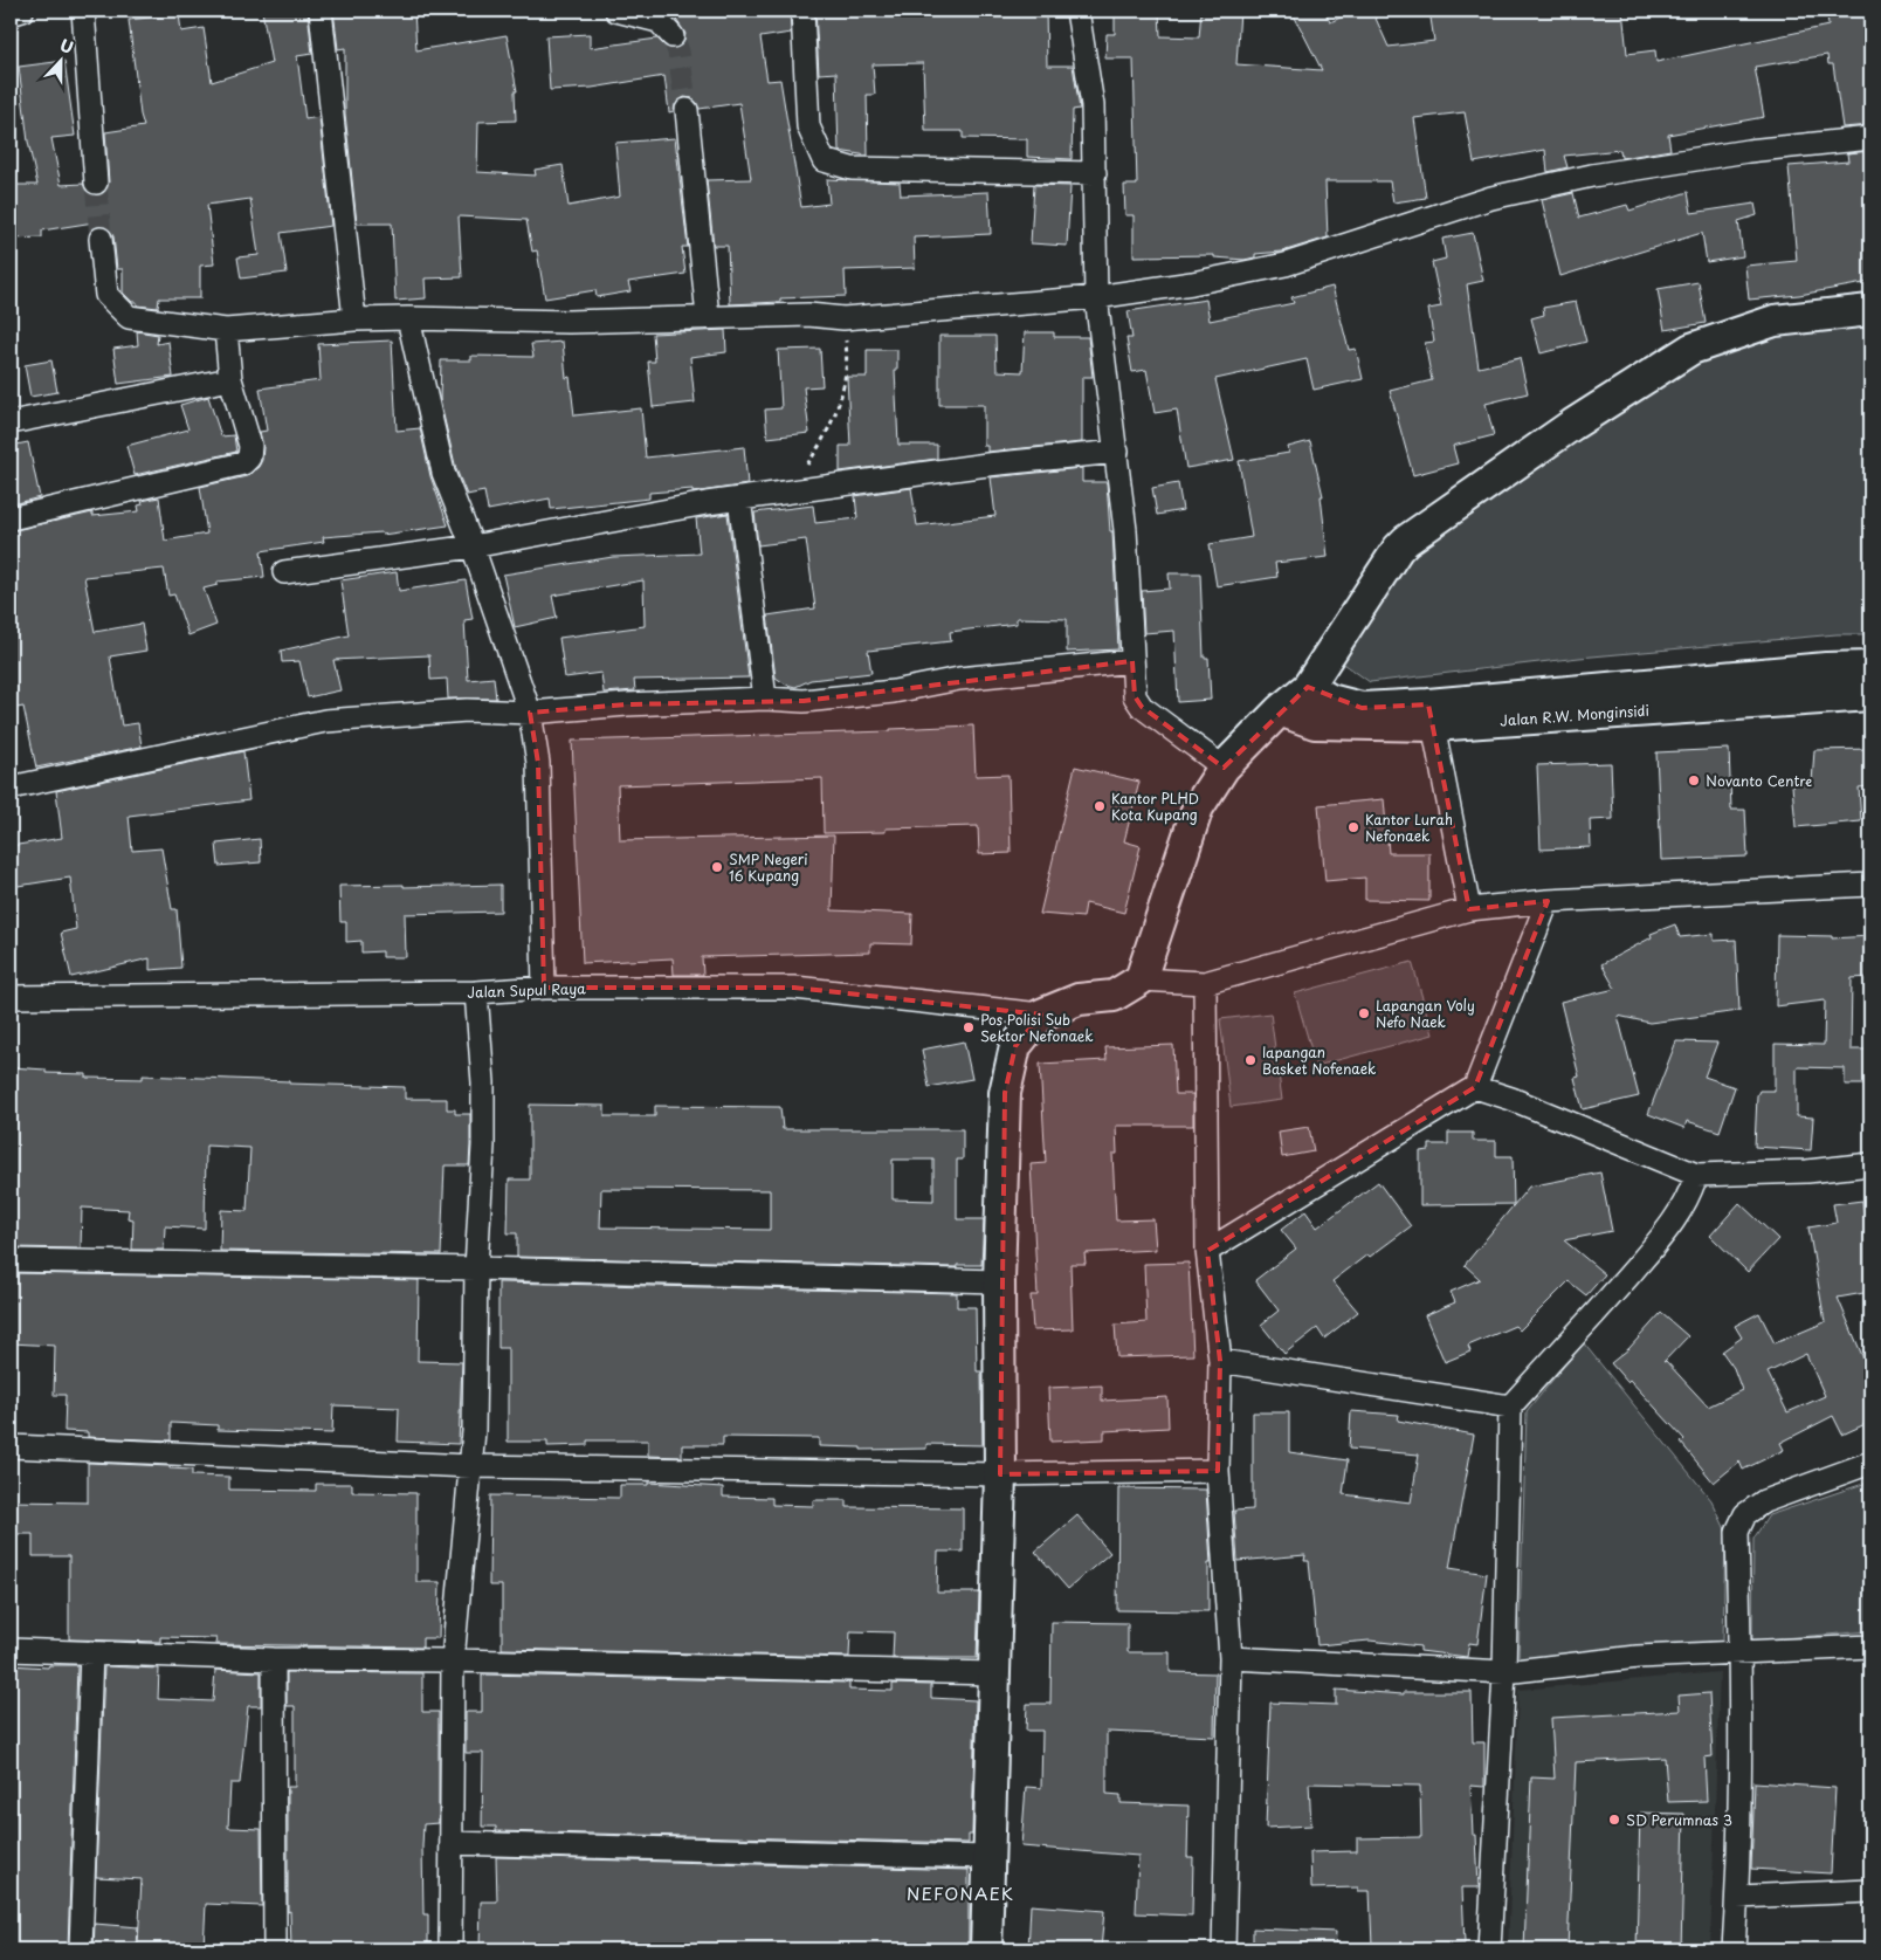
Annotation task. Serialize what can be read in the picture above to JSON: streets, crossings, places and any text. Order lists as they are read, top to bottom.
{
  "streets": {
    "street": ["Jalan R.W. Monginsidi", "Jalan Supul Raya"]
  },
  "districts": ["NEFONAEK"],
  "places": [
    "Novanto Centre",
    "Kantor PLHD Kota Kupang",
    "Kantor Lurah Nefonaek",
    "SMP Negeri 16 Kupang",
    "Lapangan Voly Nefo Naek",
    "Pos Polisi Sub Sektor Nefonaek",
    "lapangan Basket Nofenaek",
    "SD Perumnas 3"
  ],
  "north": "top"
}
